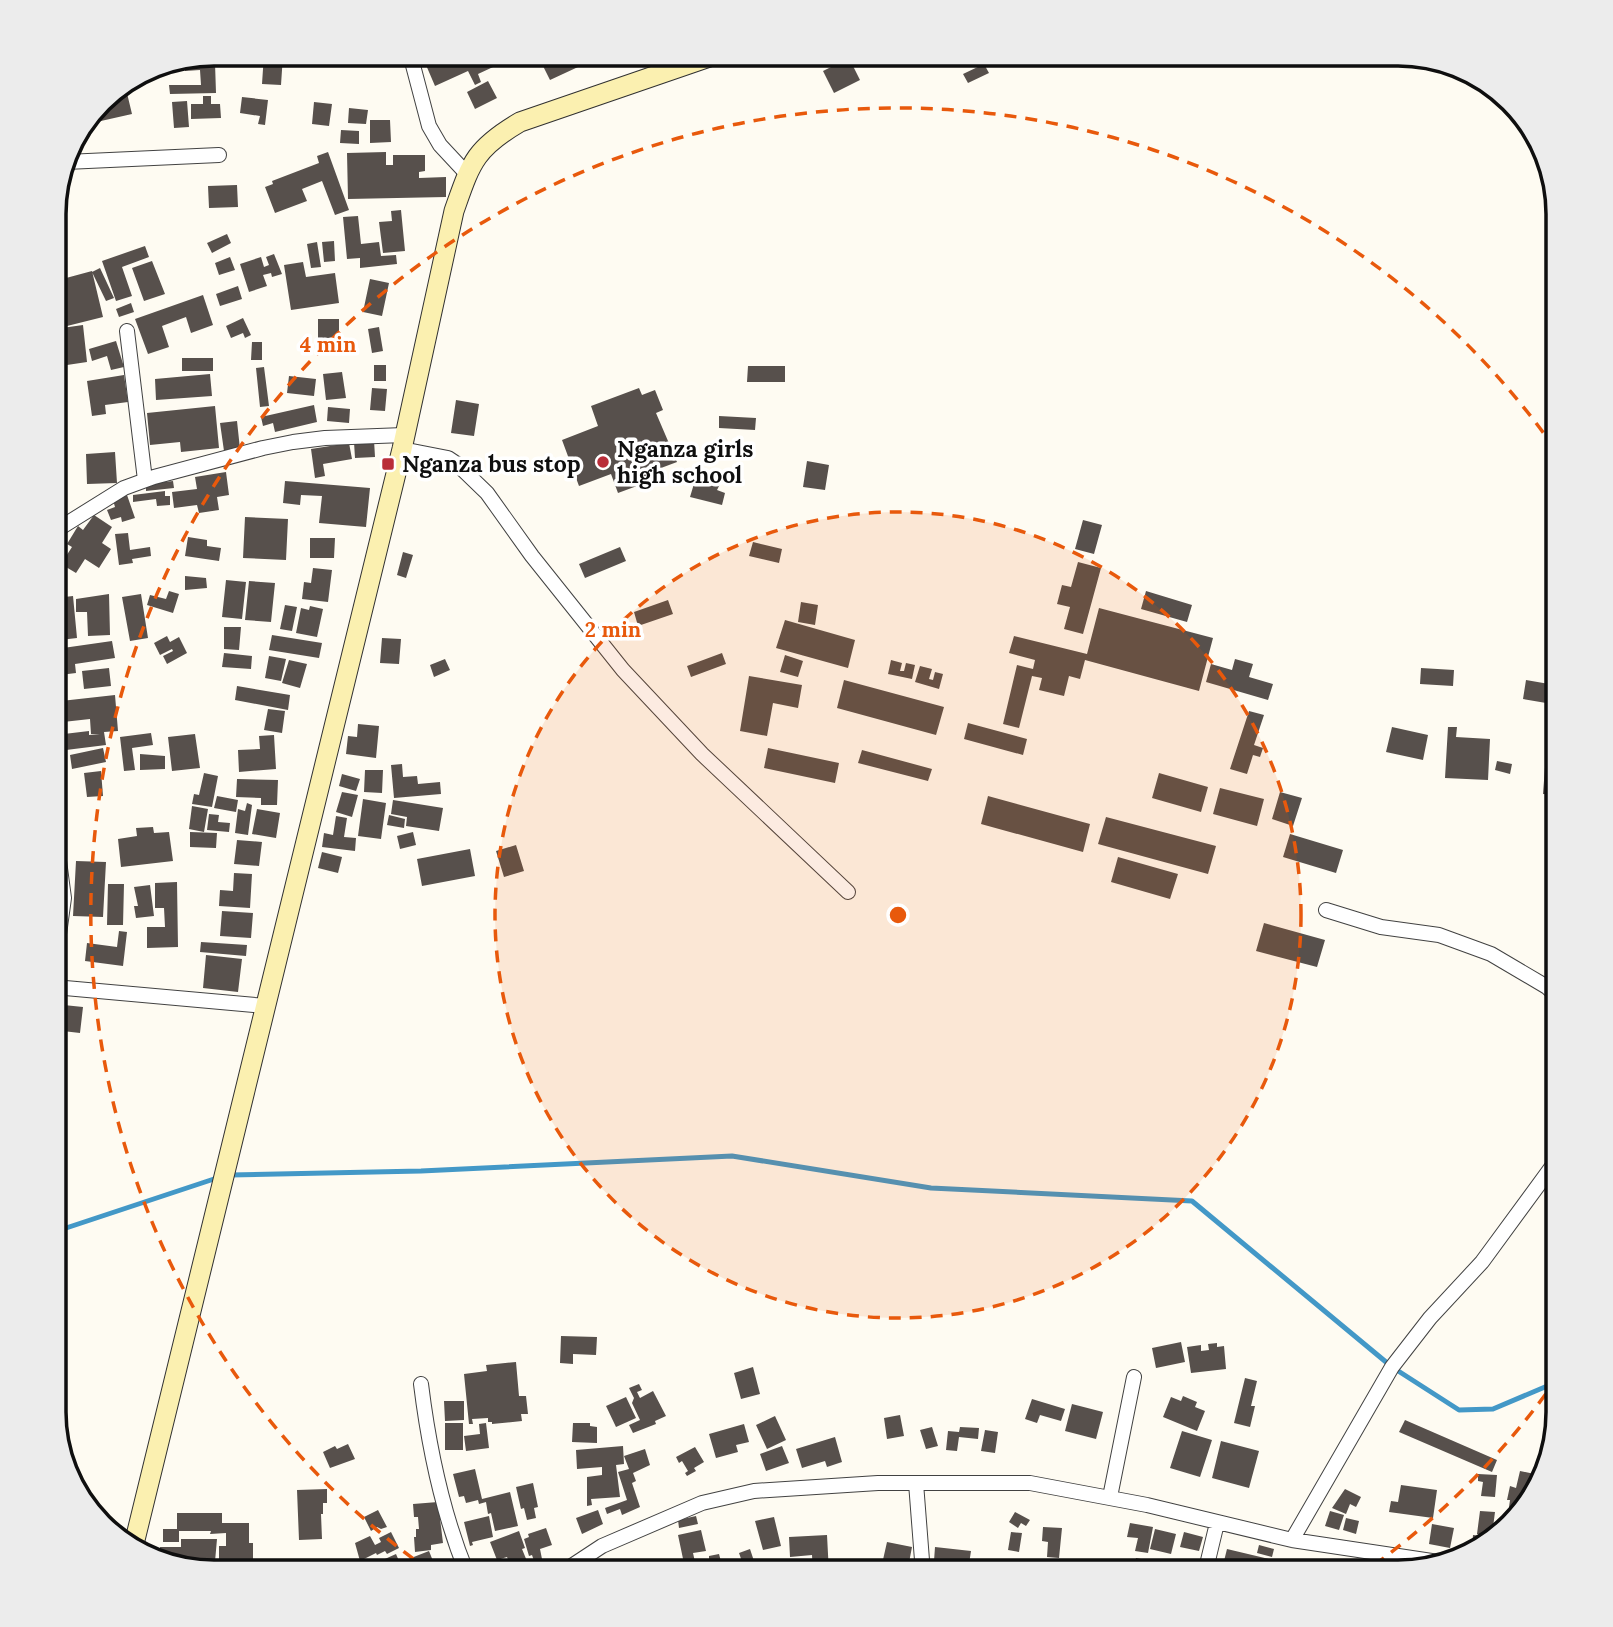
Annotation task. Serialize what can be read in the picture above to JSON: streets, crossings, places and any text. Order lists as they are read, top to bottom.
{
  "places": {
    "other": ["Nganza girls high school"],
    "transit": ["Nganza bus stop"]
  },
  "rings": ["4 min", "2 min"]
}
